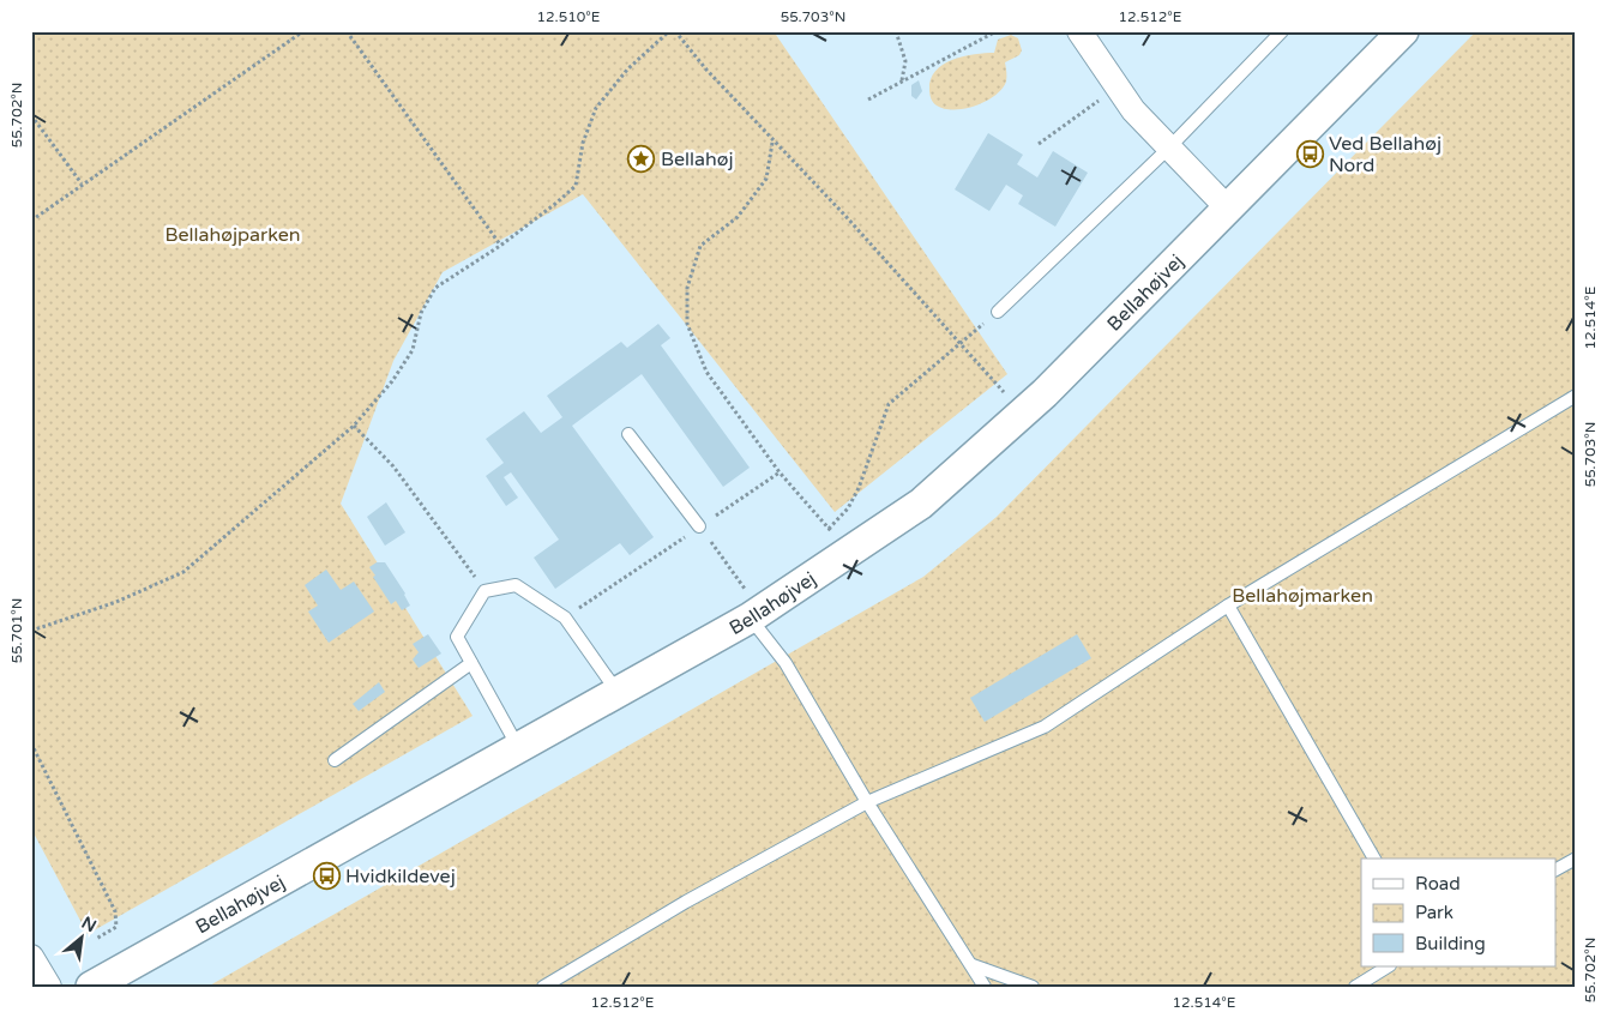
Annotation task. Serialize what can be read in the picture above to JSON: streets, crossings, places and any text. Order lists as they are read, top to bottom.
{
  "streets": {
    "street": ["Bellahøjvej"]
  },
  "parks": ["Bellahøjparken", "Bellahøjmarken"],
  "places": {
    "bus stop": ["Ved Bellahøj Nord", "Hvidkildevej"],
    "place": ["Bellahøj"]
  },
  "legend": ["Road", "Park", "Building"],
  "north": "top right",
  "coordinates": [
    "12.510°E",
    "55.703°N",
    "12.512°E",
    "55.702°N",
    "12.514°E",
    "55.701°N"
  ]
}
